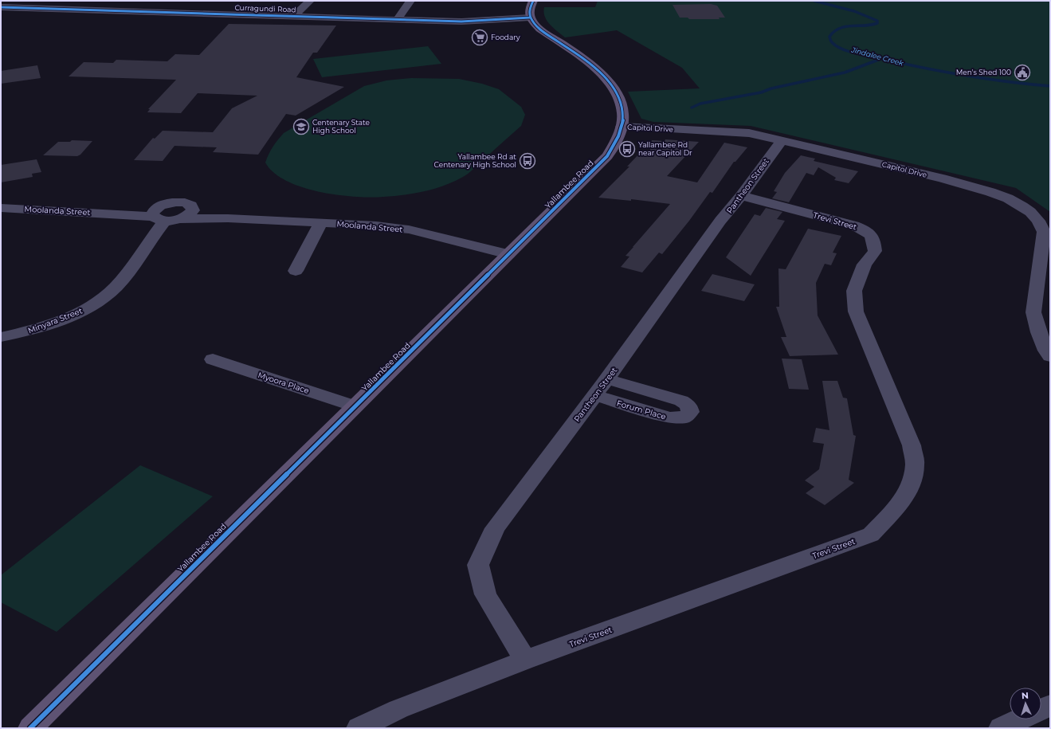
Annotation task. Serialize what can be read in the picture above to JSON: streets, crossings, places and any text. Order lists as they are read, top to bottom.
{
  "streets": {
    "main road": ["Yallambee Road"],
    "street": [
      "Curragundi Road",
      "Capitol Drive",
      "Pantheon Street",
      "Moolanda Street",
      "Trevi Street",
      "Minyara Street",
      "Myoora Place",
      "Forum Place"
    ]
  },
  "crossings": [
    ["Curragundi Road", "Yallambee Road"],
    ["Capitol Drive", "Yallambee Road"],
    ["Capitol Drive", "Pantheon Street"],
    ["Yallambee Road", "Moolanda Street"],
    ["Yallambee Road", "Myoora Place"],
    ["Pantheon Street", "Trevi Street"],
    ["Pantheon Street", "Forum Place"],
    ["Moolanda Street", "Minyara Street"]
  ],
  "water": ["Jindalee Creek"],
  "places": {
    "supermarket": ["Foodary"],
    "public building": ["Men's Shed 100"],
    "school or university": ["Centenary State High School"],
    "bus stop": ["Yallambee Rd near Capitol Dr", "Yallambee Rd at Centenary High School"]
  },
  "north": "top"
}
